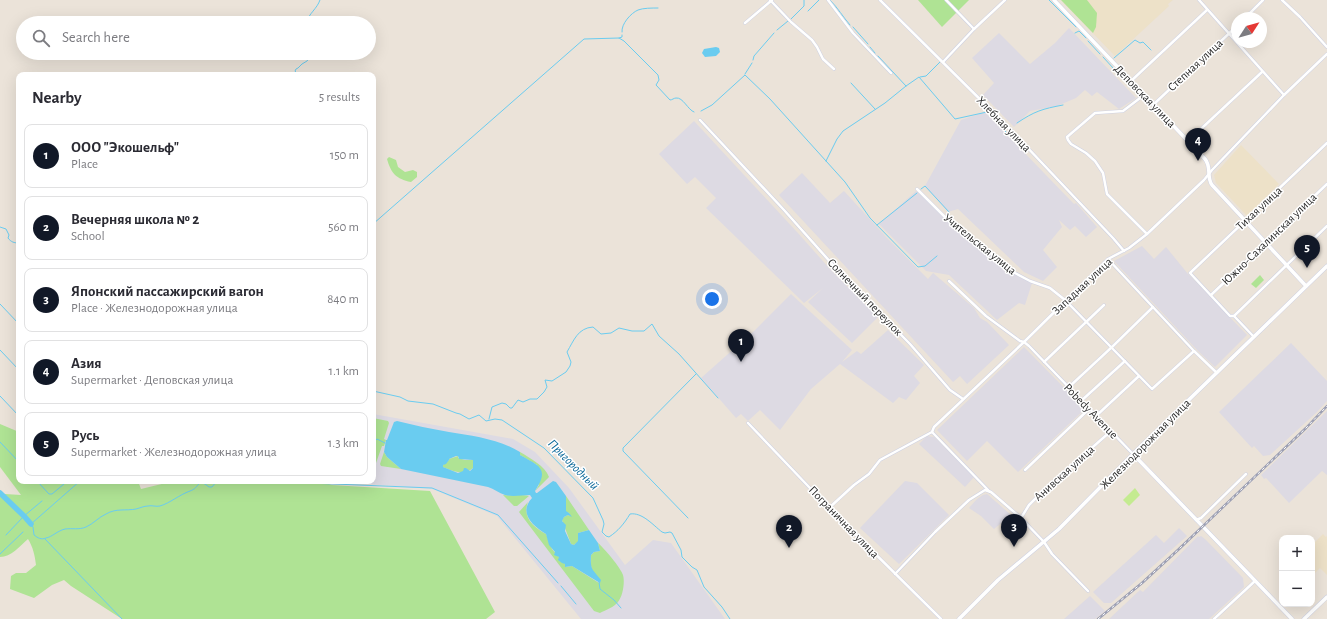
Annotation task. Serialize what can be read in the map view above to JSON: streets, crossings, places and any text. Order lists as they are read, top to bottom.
{
  "streets": {
    "main road": ["Деповская улица", "Pobedy Avenue", "Железнодорожная улица"],
    "street": [
      "Степная улица",
      "Хлебная улица",
      "Тихая улица",
      "Южно-Сахалинская улица",
      "Учительская улица",
      "Западная улица",
      "Солнечный переулок",
      "Анивская улица",
      "Пограничная улица"
    ]
  },
  "crossings": [
    ["Степная улица", "Деповская улица"],
    ["Деповская улица", "Тихая улица"],
    ["Деповская улица", "Южно-Сахалинская улица"],
    ["Деповская улица", "Западная улица"],
    ["Деповская улица", "Железнодорожная улица"],
    ["Хлебная улица", "Западная улица"],
    ["Тихая улица", "Южно-Сахалинская улица"],
    ["Учительская улица", "Западная улица"],
    ["Западная улица", "Солнечный переулок"],
    ["Западная улица", "Pobedy Avenue"],
    ["Западная улица", "Пограничная улица"],
    ["Pobedy Avenue", "Железнодорожная улица"],
    ["Pobedy Avenue", "Анивская улица"]
  ],
  "water": ["Пригородный"],
  "north": "top right",
  "page": {
    "search": "Search here",
    "heading": ["Nearby", "5 results"],
    "list": [
      {
        "mark": "1",
        "name": "ООО \"Экошельф\"",
        "note": "Place",
        "value": "150 m"
      },
      {
        "mark": "2",
        "name": "Вечерняя школа № 2",
        "note": "School",
        "value": "560 m"
      },
      {
        "mark": "3",
        "name": "Японский пассажирский вагон",
        "note": "Place · Железнодорожная улица",
        "value": "840 m"
      },
      {
        "mark": "4",
        "name": "Азия",
        "note": "Supermarket · Деповская улица",
        "value": "1.1 km"
      },
      {
        "mark": "5",
        "name": "Русь",
        "note": "Supermarket · Железнодорожная улица",
        "value": "1.3 km"
      }
    ],
    "pins": [
      "4",
      "5",
      "1",
      "3",
      "2"
    ],
    "map_buttons": ["+", "−"]
  }
}
